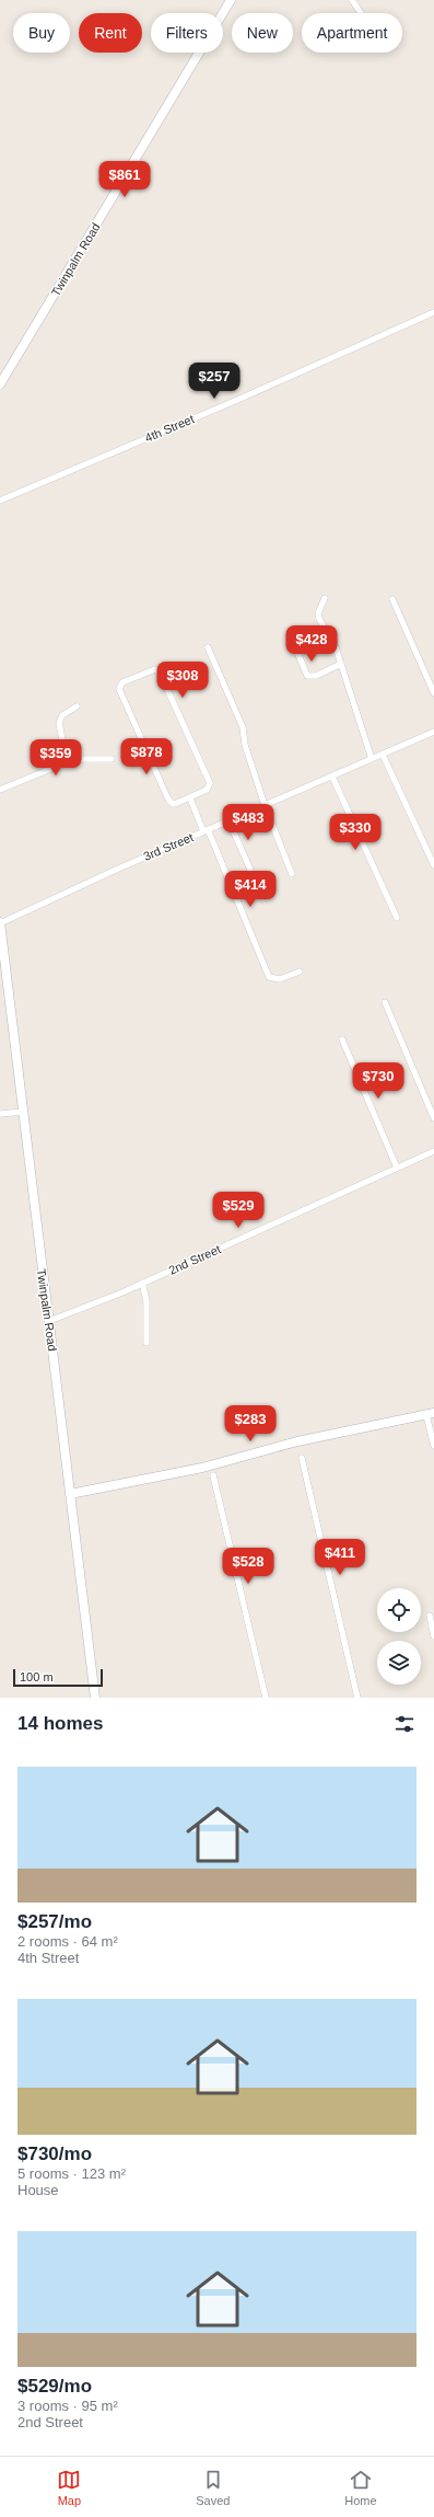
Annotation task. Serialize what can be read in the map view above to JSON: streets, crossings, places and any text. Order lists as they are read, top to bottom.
{
  "streets": {
    "main road": ["Twinpalm Road"],
    "street": ["4th Street", "3rd Street", "2nd Street"]
  },
  "crossings": [
    ["Twinpalm Road", "3rd Street"],
    ["Twinpalm Road", "2nd Street"]
  ],
  "scale_bar": "100 m",
  "page": {
    "chip": [
      "Buy",
      "Rent",
      "Filters",
      "New",
      "Apartment"
    ],
    "price": [
      "$861",
      "$257",
      "$428",
      "$308",
      "$878",
      "$359",
      "$483",
      "$330",
      "$414",
      "$730",
      "$529",
      "$283",
      "$411",
      "$528"
    ],
    "scale": "100 m",
    "heading": "14 homes",
    "list": [
      {
        "name": "$257/mo",
        "note": "2 rooms · 64 m² · 4th Street"
      },
      {
        "name": "$730/mo",
        "note": "5 rooms · 123 m² · House"
      },
      {
        "name": "$529/mo",
        "note": "3 rooms · 95 m² · 2nd Street"
      }
    ],
    "tabs": ["Map", "Saved", "Home"]
  }
}
